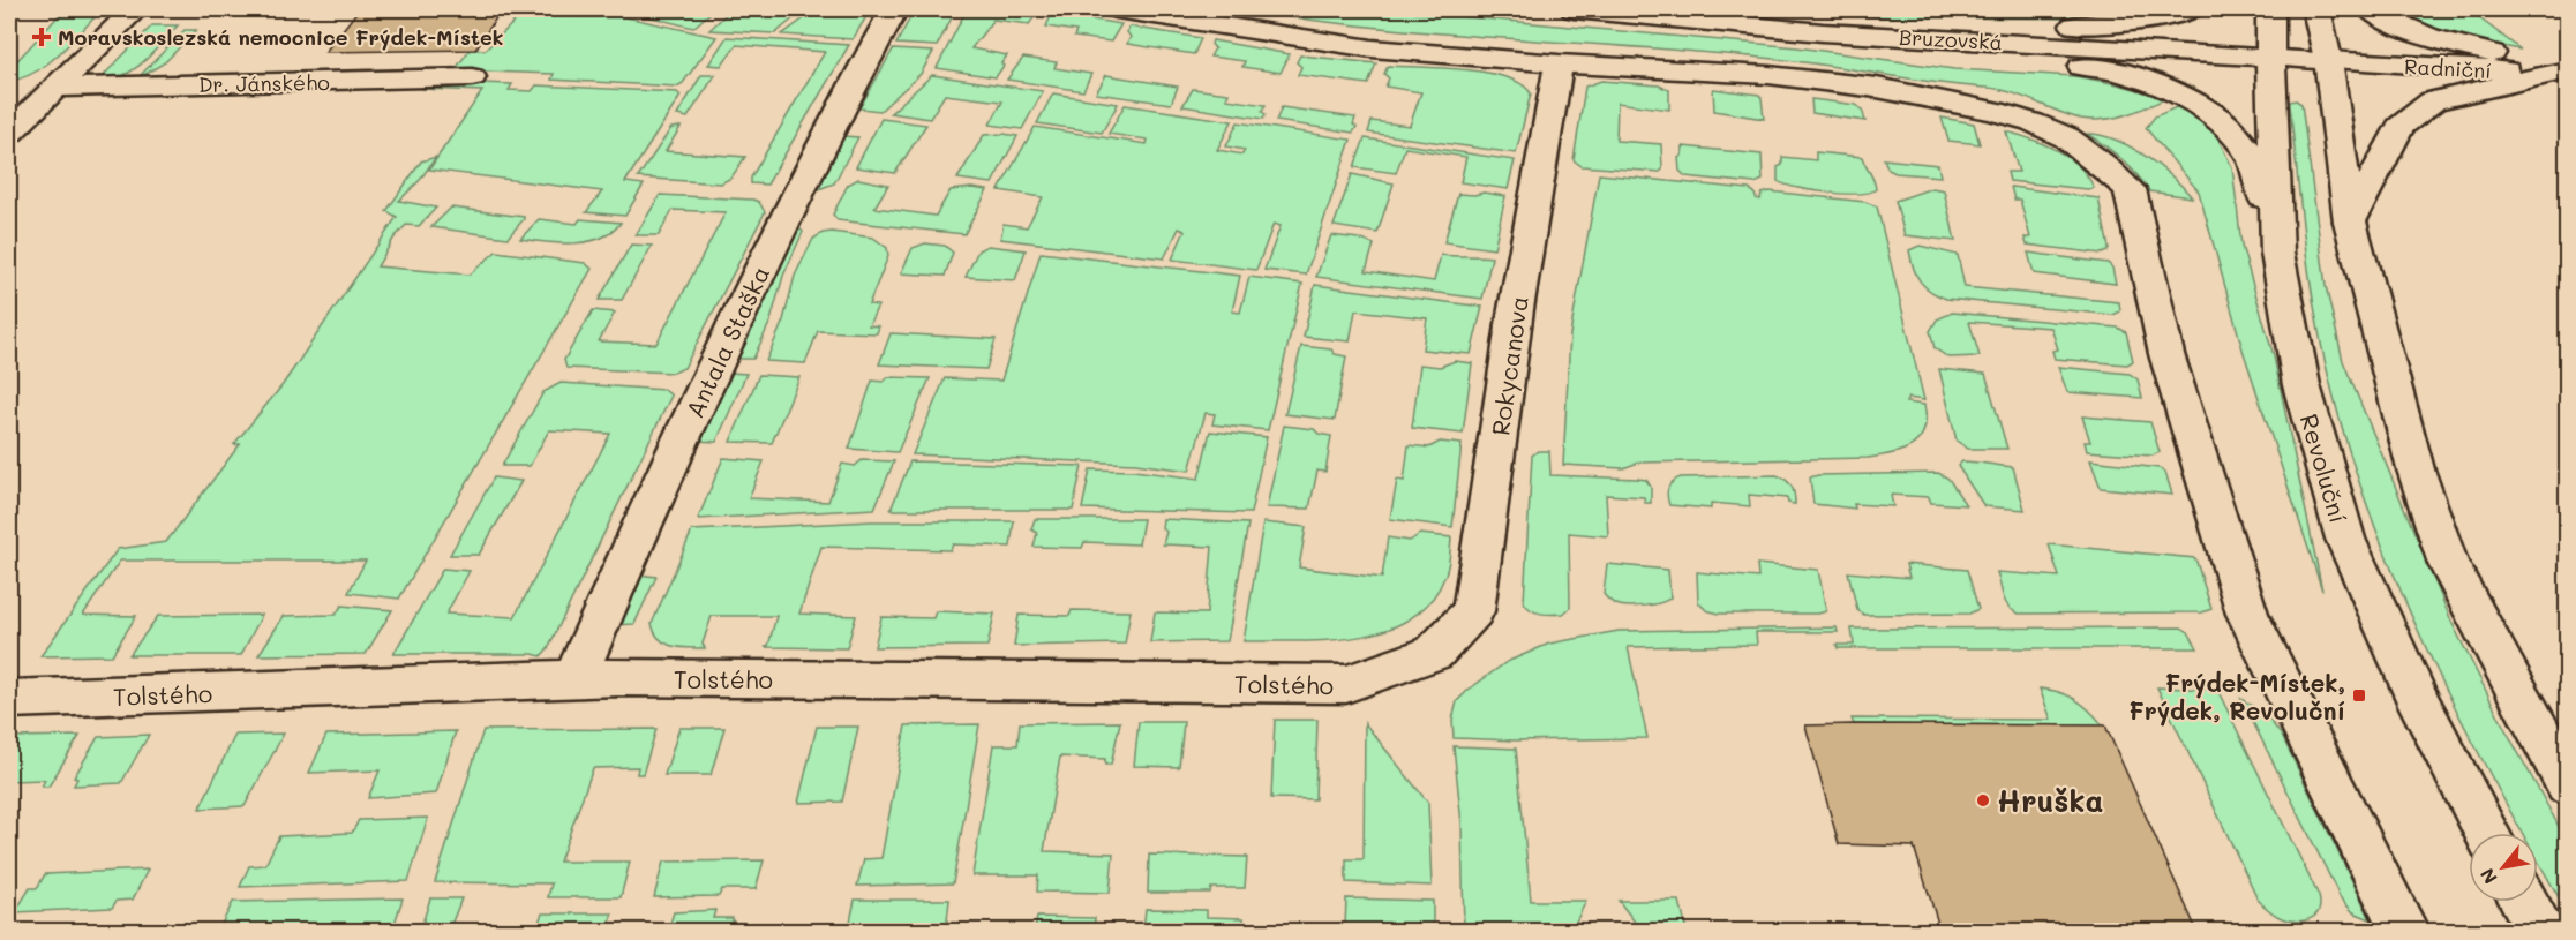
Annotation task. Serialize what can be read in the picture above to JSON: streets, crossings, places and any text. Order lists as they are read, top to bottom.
{
  "streets": {
    "street": [
      "Bruzovská",
      "Radniční",
      "Dr. Jánského",
      "Antala Staška",
      "Rokycanova",
      "Revoluční",
      "Tolstého"
    ]
  },
  "crossings": [
    ["Bruzovská", "Radniční"],
    ["Bruzovská", "Revoluční"],
    ["Antala Staška", "Tolstého"],
    ["Rokycanova", "Tolstého"]
  ],
  "places": {
    "health": ["Moravskoslezská nemocnice Frýdek-Místek"],
    "transit": ["Frýdek-Místek, Frýdek, Revoluční"],
    "other": ["Hruška"]
  },
  "north": "bottom left"
}
